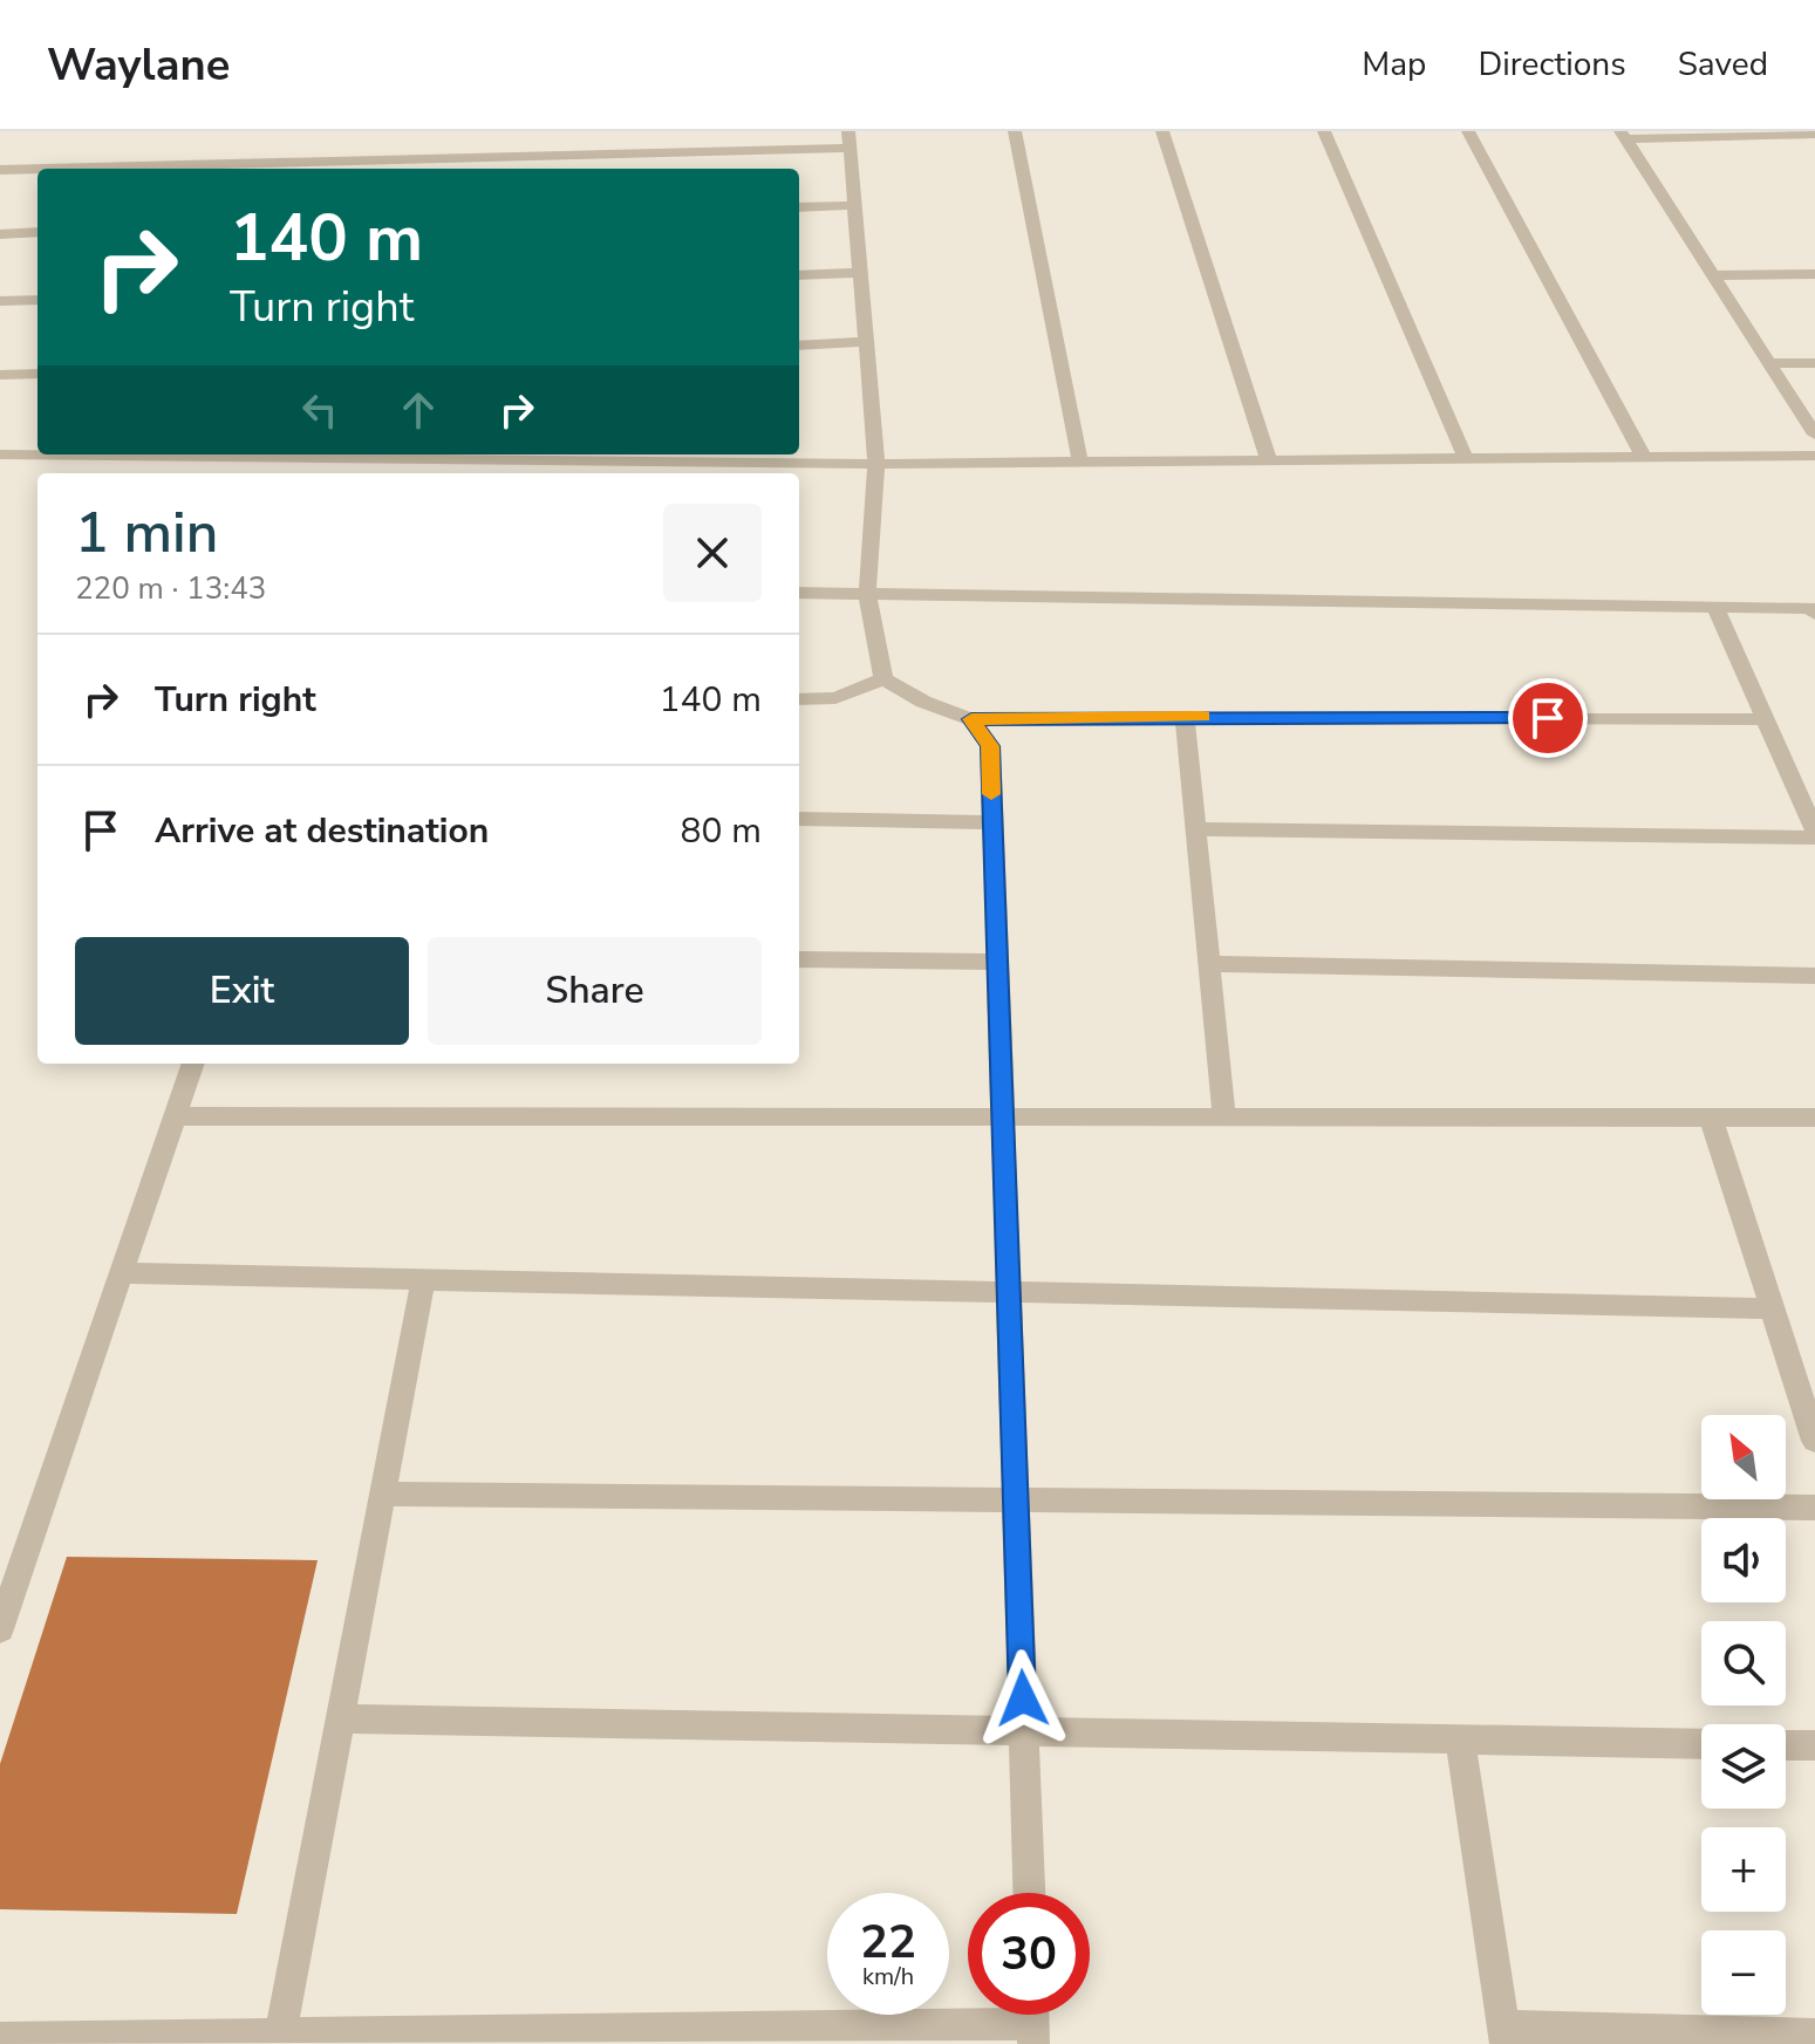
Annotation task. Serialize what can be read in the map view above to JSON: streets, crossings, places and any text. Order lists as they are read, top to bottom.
{
  "north": "top left",
  "page": {
    "header": "Waylane",
    "nav": ["Map", "Directions", "Saved"],
    "turn": ["140 m", "Turn right"],
    "heading": ["1 min", "220 m · 13:43"],
    "list": [
      {
        "name": "Turn right",
        "value": "140 m"
      },
      {
        "name": "Arrive at destination",
        "value": "80 m"
      }
    ],
    "buttons": ["Exit", "Share"],
    "map_buttons": ["+", "−"],
    "speed": "22 km/h",
    "limit": "30"
  }
}
